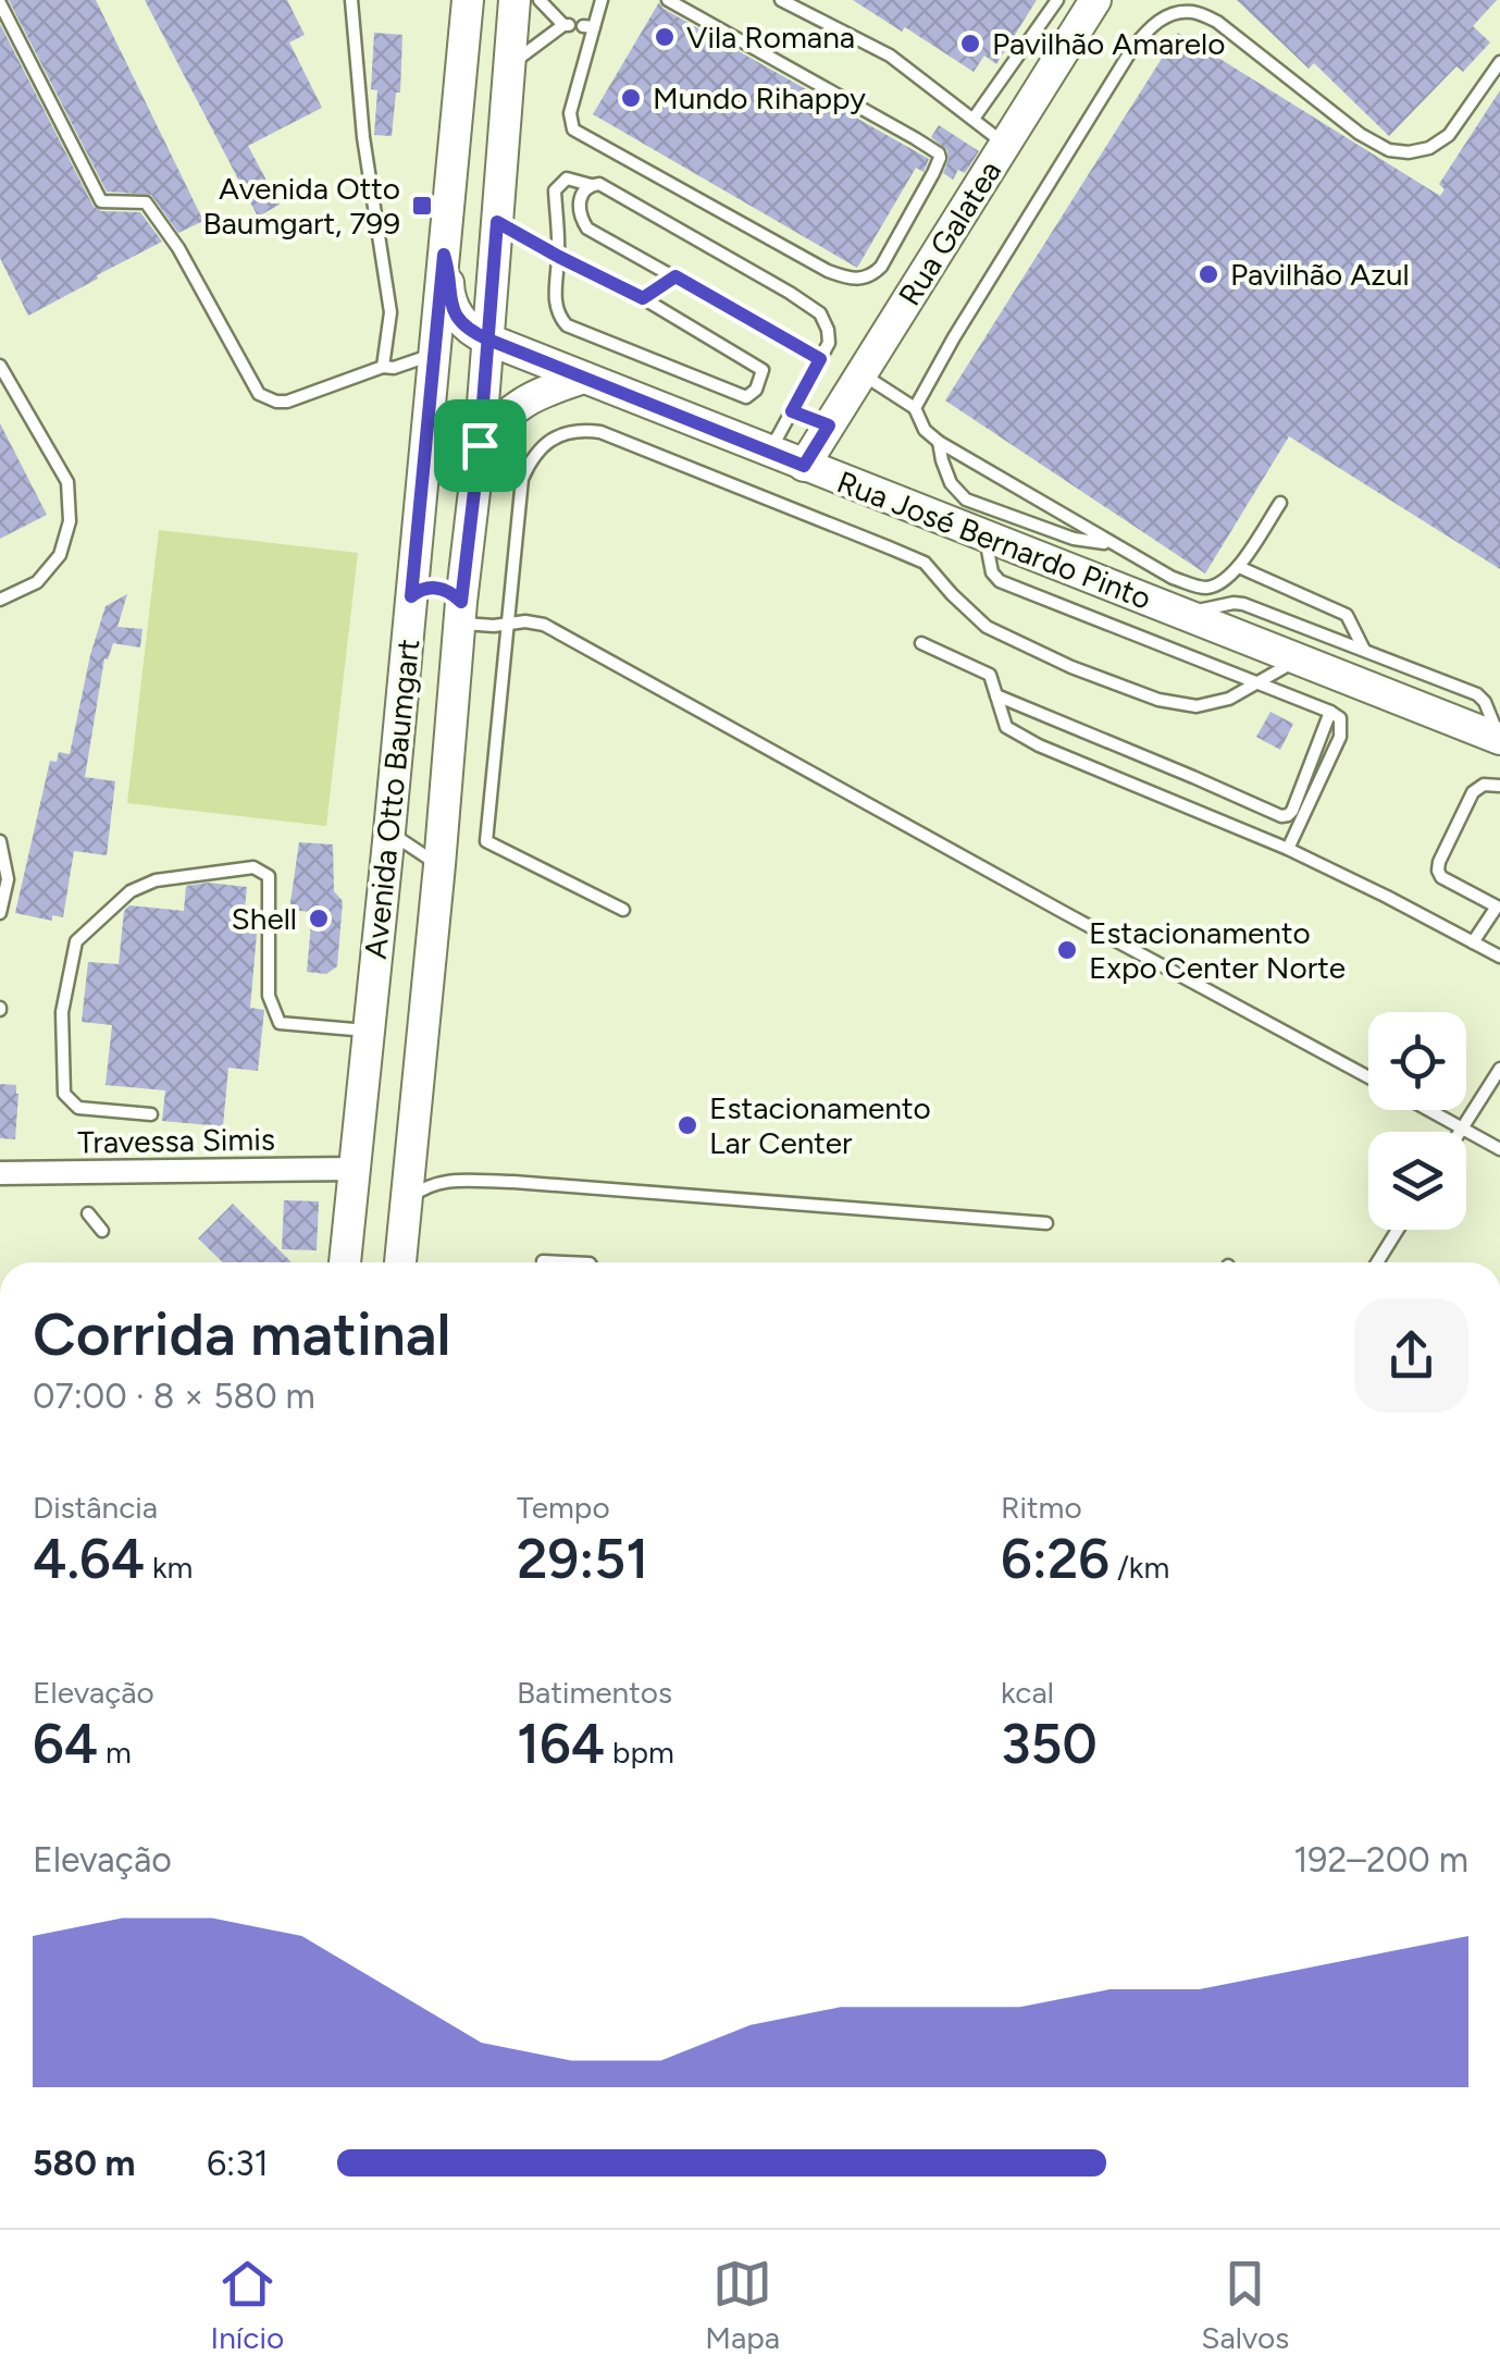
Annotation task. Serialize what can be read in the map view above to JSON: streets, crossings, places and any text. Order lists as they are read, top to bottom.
{
  "streets": {
    "main road": ["Rua Galatea", "Rua José Bernardo Pinto", "Avenida Otto Baumgart"],
    "street": ["Travessa Simis"]
  },
  "crossings": [
    ["Rua Galatea", "Rua José Bernardo Pinto"],
    ["Rua José Bernardo Pinto", "Avenida Otto Baumgart"],
    ["Avenida Otto Baumgart", "Travessa Simis"]
  ],
  "places": {
    "other": [
      "Vila Romana",
      "Pavilhão Amarelo",
      "Mundo Rihappy",
      "Pavilhão Azul",
      "Shell",
      "Estacionamento Expo Center Norte",
      "Estacionamento Lar Center"
    ],
    "transit": ["Avenida Otto Baumgart, 799"]
  },
  "page": {
    "heading": ["Corrida matinal", "07:00 · 8 × 580 m"],
    "stats": [
      ["Distância", "4.64 km"],
      ["Tempo", "29:51"],
      ["Ritmo", "6:26 /km"],
      ["Elevação", "64 m"],
      ["Batimentos", "164 bpm"],
      ["kcal", "350"]
    ],
    "chart": ["Elevação", "192–200 m"],
    "list": [
      {
        "name": "580 m",
        "note": "6:31"
      }
    ],
    "tabs": ["Início", "Mapa", "Salvos"]
  }
}
